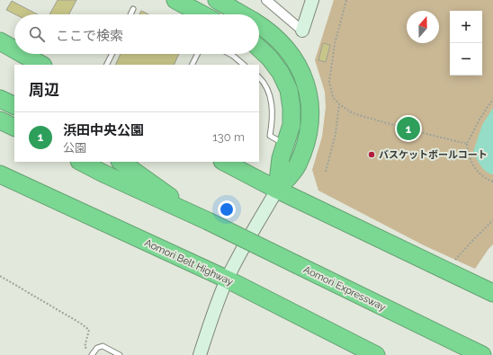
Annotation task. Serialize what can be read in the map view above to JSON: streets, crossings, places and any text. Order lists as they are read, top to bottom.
{
  "streets": {
    "highway": ["Aomori Belt Highway", "Aomori Expressway"]
  },
  "places": ["バスケットボールコート"],
  "north": "top",
  "page": {
    "map_buttons": ["+", "−"],
    "search": "ここで検索",
    "heading": "周辺",
    "list": [
      {
        "mark": "1",
        "name": "浜田中央公園",
        "note": "公園",
        "value": "130 m"
      }
    ],
    "pins": "1"
  }
}
